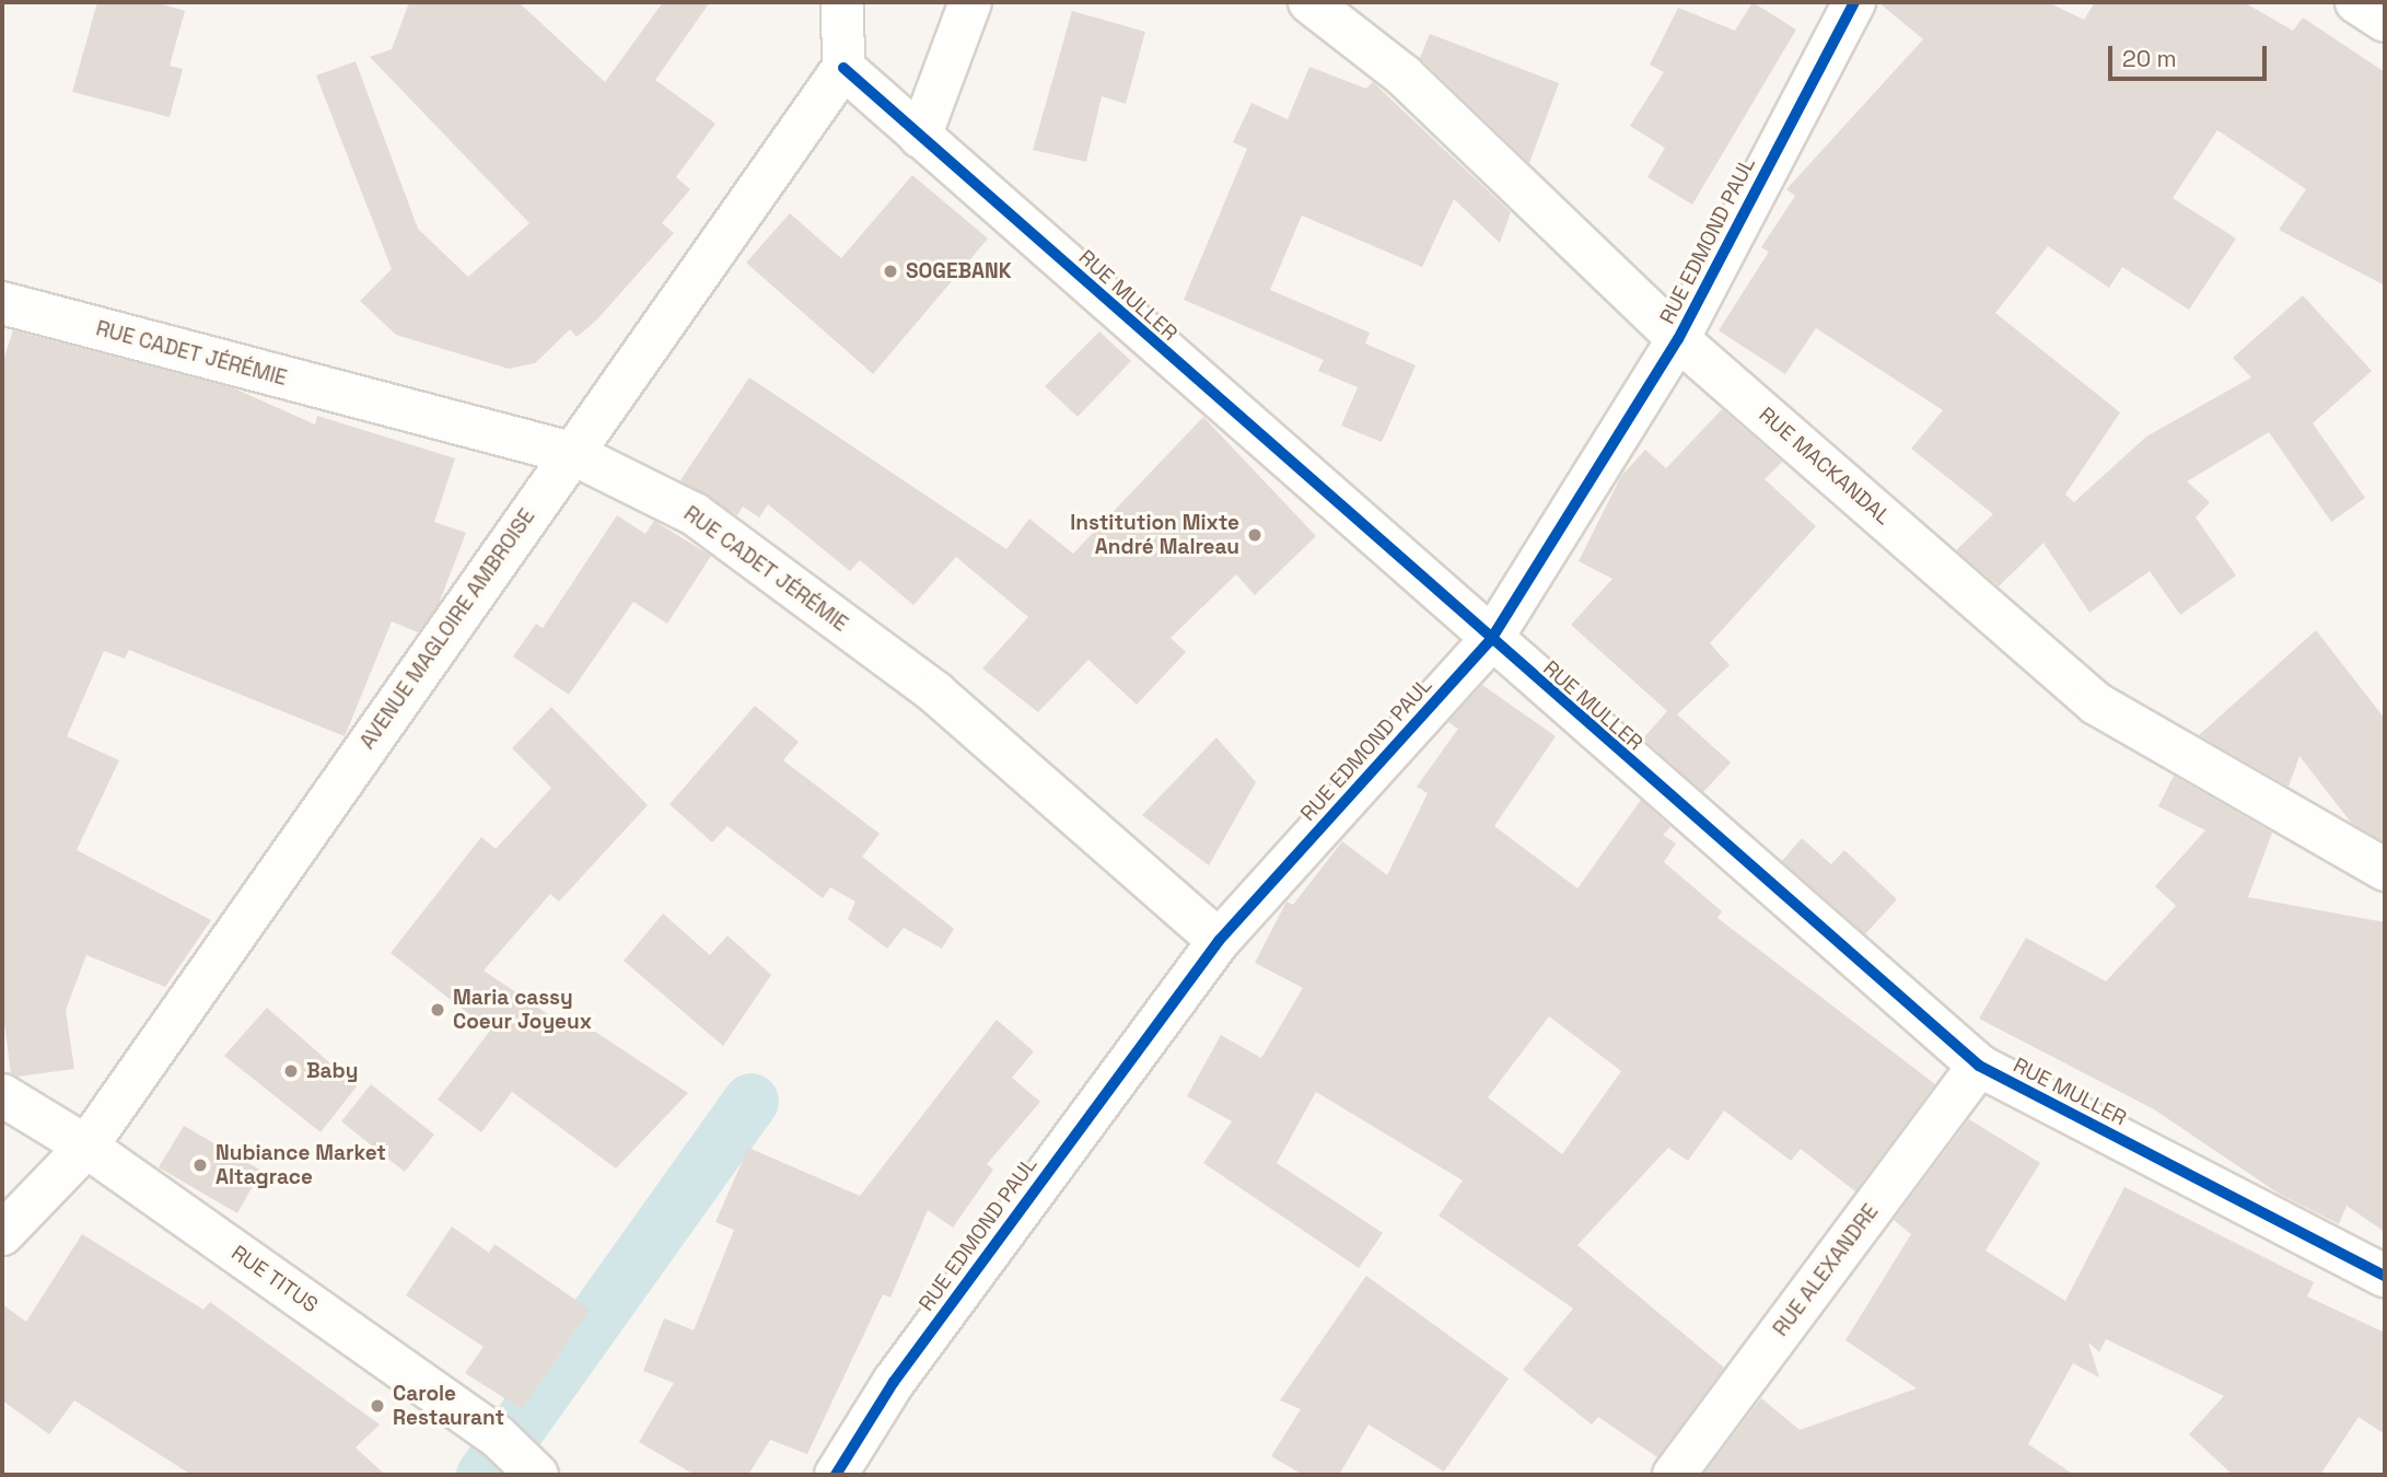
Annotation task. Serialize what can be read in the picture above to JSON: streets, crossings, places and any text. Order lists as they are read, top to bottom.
{
  "streets": {
    "street": [
      "RUE EDMOND PAUL",
      "RUE MULLER",
      "RUE CADET JÉRÉMIE",
      "RUE MACKANDAL",
      "AVENUE MAGLOIRE AMBROISE",
      "RUE ALEXANDRE",
      "RUE TITUS"
    ]
  },
  "crossings": [
    ["RUE EDMOND PAUL", "RUE MULLER"],
    ["RUE EDMOND PAUL", "RUE CADET JÉRÉMIE"],
    ["RUE EDMOND PAUL", "RUE MACKANDAL"],
    ["RUE MULLER", "AVENUE MAGLOIRE AMBROISE"],
    ["RUE MULLER", "RUE ALEXANDRE"],
    ["RUE CADET JÉRÉMIE", "AVENUE MAGLOIRE AMBROISE"],
    ["AVENUE MAGLOIRE AMBROISE", "RUE TITUS"]
  ],
  "places": [
    "SOGEBANK",
    "Institution Mixte André Malreau",
    "Maria cassy Coeur Joyeux",
    "Baby",
    "Nubiance Market Altagrace",
    "Carole Restaurant"
  ],
  "scale_bar": "20 m"
}
